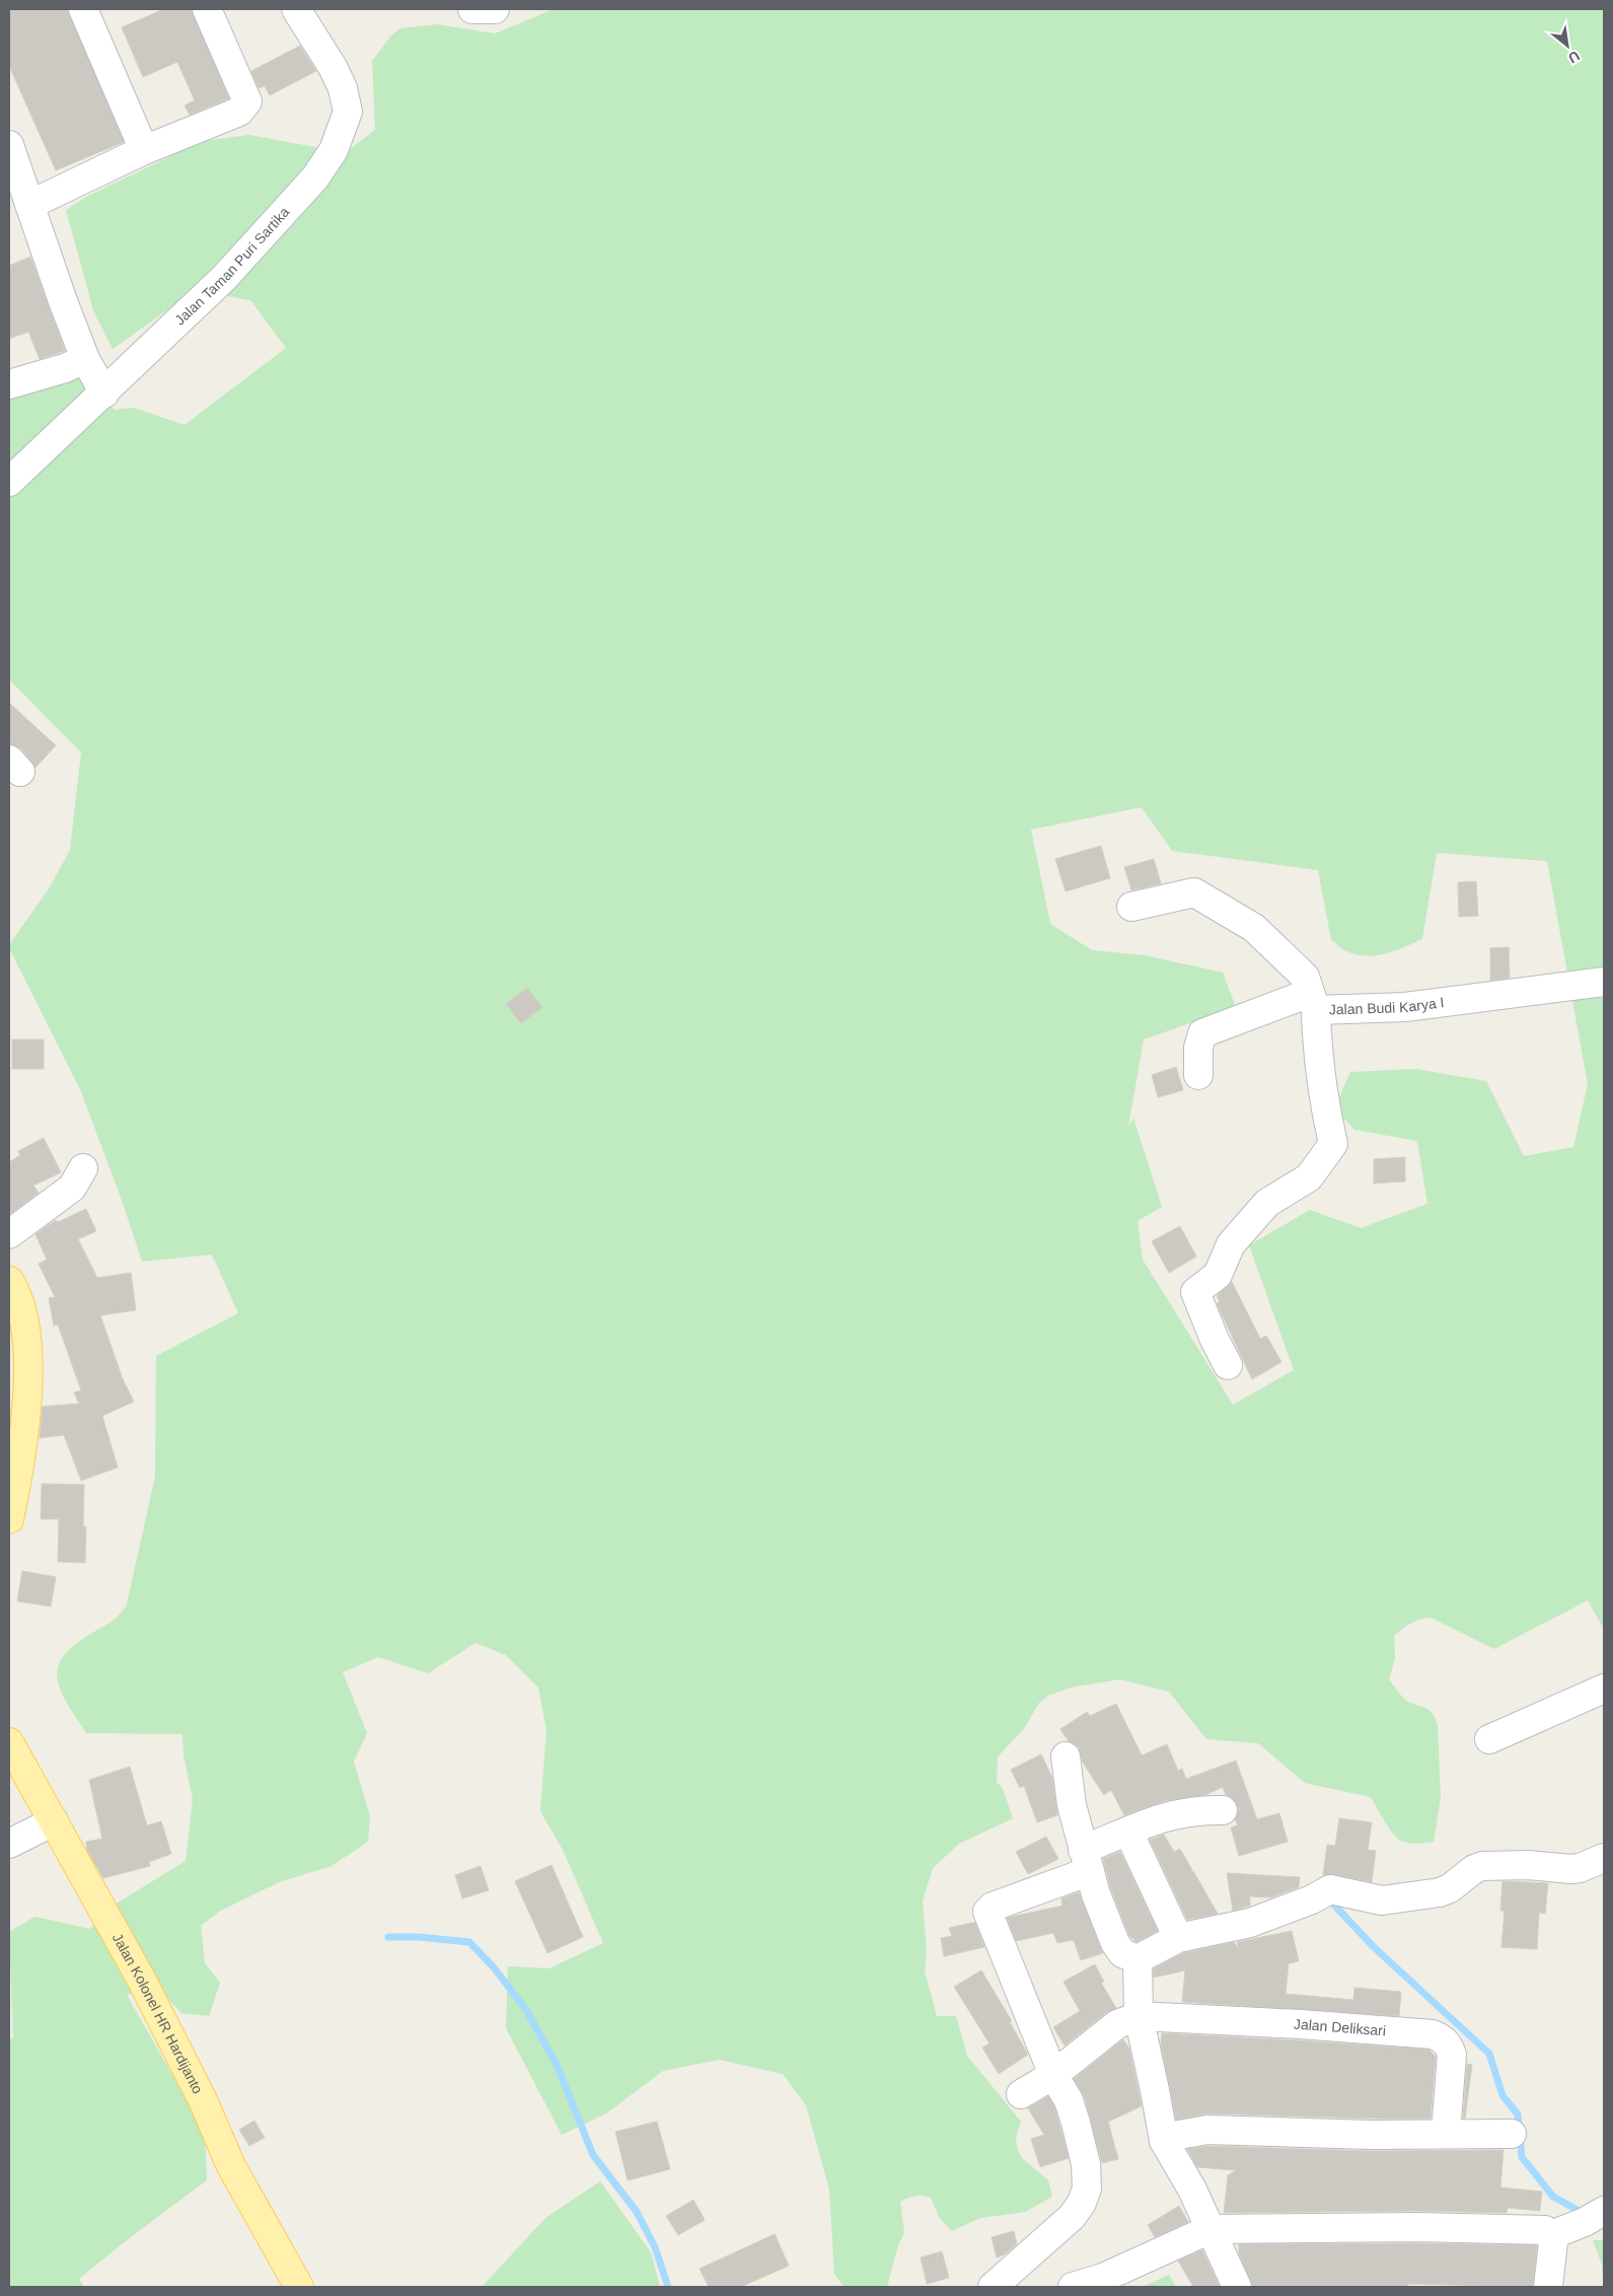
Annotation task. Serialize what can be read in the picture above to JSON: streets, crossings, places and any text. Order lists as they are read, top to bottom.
{
  "streets": {
    "main road": ["Jalan Kolonel HR Hardijanto"],
    "street": ["Jalan Taman Puri Sartika", "Jalan Budi Karya I", "Jalan Deliksari"]
  },
  "north": "bottom right"
}
